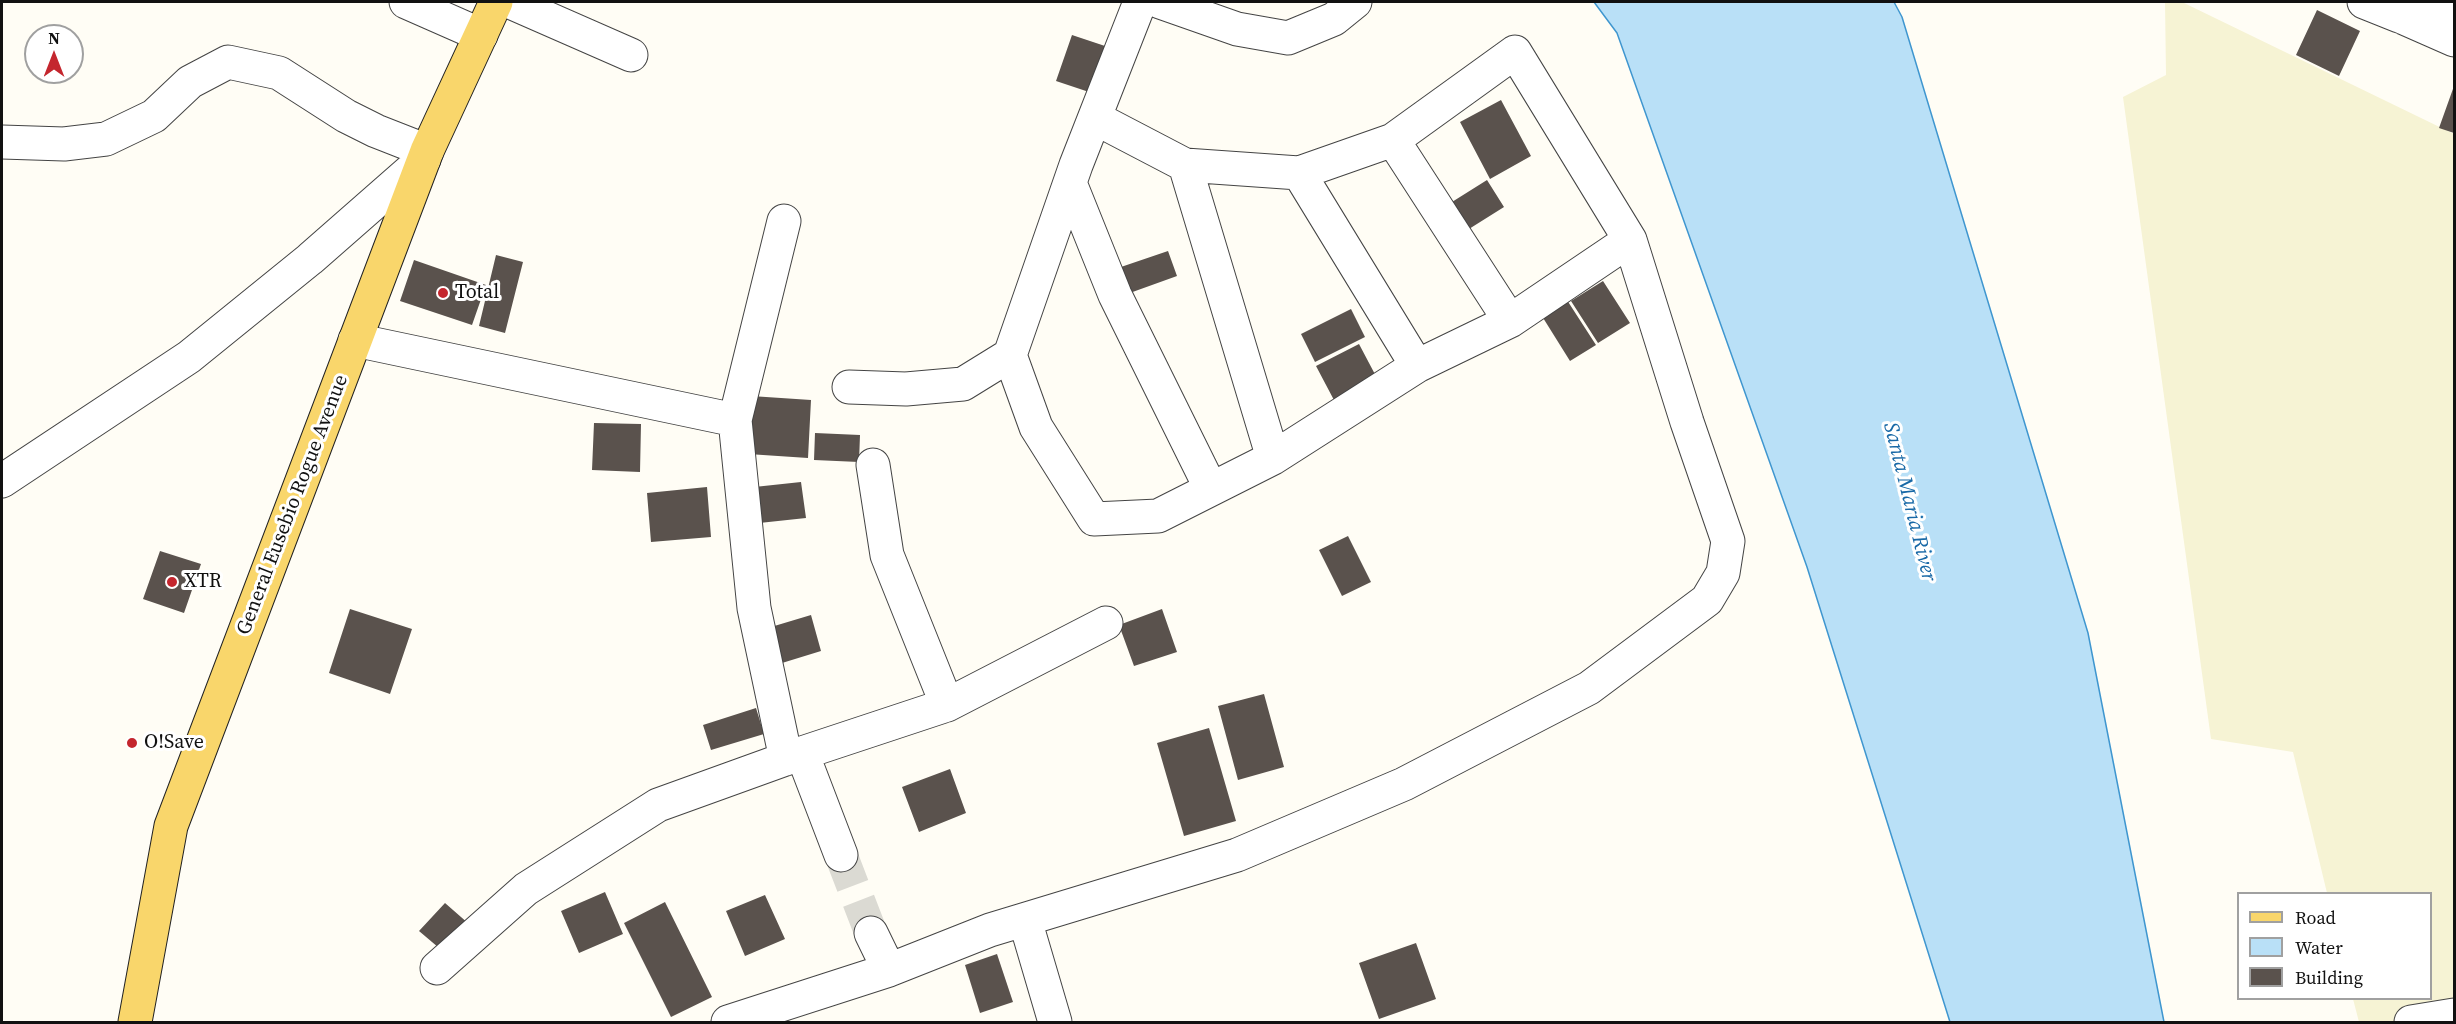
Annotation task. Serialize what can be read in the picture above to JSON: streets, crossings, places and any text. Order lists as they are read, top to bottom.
{
  "streets": {
    "main road": ["General Eusebio Rogue Avenue"]
  },
  "water": ["Santa Maria River"],
  "places": ["Total", "XTR", "O!Save"],
  "legend": ["Road", "Water", "Building"],
  "north": "top"
}
